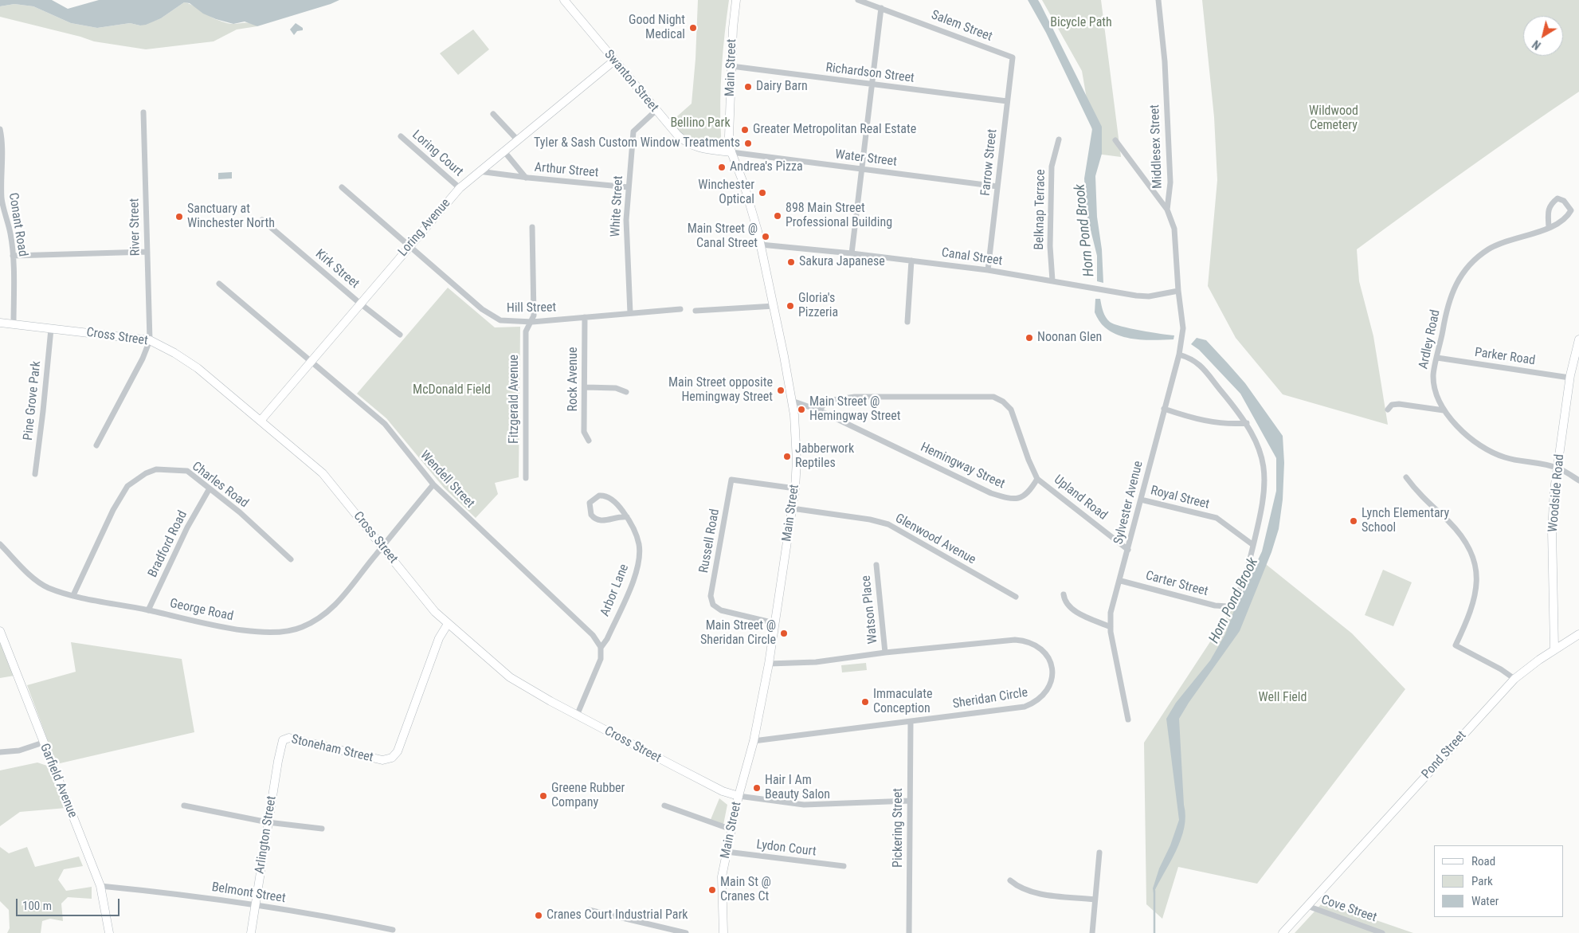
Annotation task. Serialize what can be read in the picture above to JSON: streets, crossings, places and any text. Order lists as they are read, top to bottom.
{
  "streets": {
    "street": [
      "Salem Street",
      "Main Street",
      "Richardson Street",
      "Swanton Street",
      "Middlesex Street",
      "Loring Court",
      "Water Street",
      "Farrow Street",
      "Arthur Street",
      "White Street",
      "Belknap Terrace",
      "Conant Road",
      "River Street",
      "Loring Avenue",
      "Canal Street",
      "Kirk Street",
      "Hill Street",
      "Cross Street",
      "Ardley Road",
      "Parker Road",
      "Rock Avenue",
      "Fitzgerald Avenue",
      "Pine Grove Park",
      "Hemingway Street",
      "Wendell Street",
      "Charles Road",
      "Woodside Road",
      "Upland Road",
      "Royal Street",
      "Sylvester Avenue",
      "Glenwood Avenue",
      "Russell Road",
      "Bradford Road",
      "Carter Street",
      "Arbor Lane",
      "Watson Place",
      "George Road",
      "Sheridan Circle",
      "Stoneham Street",
      "Pond Street",
      "Garfield Avenue",
      "Pickering Street",
      "Arlington Street",
      "Lydon Court",
      "Belmont Street",
      "Cove Street"
    ]
  },
  "crossings": [
    ["Salem Street", "Farrow Street"],
    ["Main Street", "Richardson Street"],
    ["Main Street", "Swanton Street"],
    ["Main Street", "Water Street"],
    ["Main Street", "Canal Street"],
    ["Main Street", "Cross Street"],
    ["Main Street", "Hemingway Street"],
    ["Main Street", "Glenwood Avenue"],
    ["Main Street", "Russell Road"],
    ["Main Street", "Sheridan Circle"],
    ["Main Street", "Lydon Court"],
    ["Richardson Street", "Farrow Street"],
    ["Swanton Street", "Water Street"],
    ["Swanton Street", "White Street"],
    ["Swanton Street", "Loring Avenue"],
    ["Middlesex Street", "Canal Street"],
    ["Middlesex Street", "Sylvester Avenue"],
    ["Loring Court", "Loring Avenue"],
    ["Water Street", "Farrow Street"],
    ["Farrow Street", "Canal Street"],
    ["Arthur Street", "White Street"],
    ["Arthur Street", "Loring Avenue"],
    ["White Street", "Hill Street"],
    ["Belknap Terrace", "Canal Street"],
    ["Conant Road", "Cross Street"],
    ["River Street", "Cross Street"],
    ["Loring Avenue", "Kirk Street"],
    ["Loring Avenue", "Hill Street"],
    ["Loring Avenue", "Cross Street"],
    ["Loring Avenue", "Wendell Street"],
    ["Canal Street", "Sylvester Avenue"],
    ["Hill Street", "Rock Avenue"],
    ["Hill Street", "Fitzgerald Avenue"],
    ["Cross Street", "Pine Grove Park"],
    ["Cross Street", "George Road"],
    ["Cross Street", "Stoneham Street"],
    ["Ardley Road", "Parker Road"],
    ["Ardley Road", "Woodside Road"],
    ["Parker Road", "Woodside Road"],
    ["Hemingway Street", "Upland Road"],
    ["Wendell Street", "Arbor Lane"],
    ["Charles Road", "Bradford Road"],
    ["Charles Road", "George Road"],
    ["Woodside Road", "Pond Street"],
    ["Upland Road", "Sylvester Avenue"],
    ["Royal Street", "Sylvester Avenue"],
    ["Royal Street", "Carter Street"],
    ["Sylvester Avenue", "Carter Street"],
    ["Bradford Road", "George Road"],
    ["Watson Place", "Sheridan Circle"],
    ["Sheridan Circle", "Pickering Street"],
    ["Stoneham Street", "Arlington Street"],
    ["Pond Street", "Cove Street"],
    ["Garfield Avenue", "Belmont Street"],
    ["Arlington Street", "Belmont Street"]
  ],
  "water": ["Horn Pond Brook"],
  "parks": [
    "Bicycle Path",
    "Wildwood Cemetery",
    "Bellino Park",
    "McDonald Field",
    "Well Field"
  ],
  "places": [
    "Good Night Medical",
    "Dairy Barn",
    "Greater Metropolitan Real Estate",
    "Tyler & Sash Custom Window Treatments",
    "Andrea's Pizza",
    "Winchester Optical",
    "898 Main Street Professional Building",
    "Sanctuary at Winchester North",
    "Main Street @ Canal Street",
    "Sakura Japanese",
    "Gloria's Pizzeria",
    "Noonan Glen",
    "Main Street opposite Hemingway Street",
    "Main Street @ Hemingway Street",
    "Jabberwork Reptiles",
    "Lynch Elementary School",
    "Main Street @ Sheridan Circle",
    "Immaculate Conception",
    "Hair I Am Beauty Salon",
    "Greene Rubber Company",
    "Main St @ Cranes Ct",
    "Cranes Court Industrial Park"
  ],
  "legend": ["Road", "Park", "Water"],
  "scale_bar": "100 m",
  "north": "bottom left"
}
